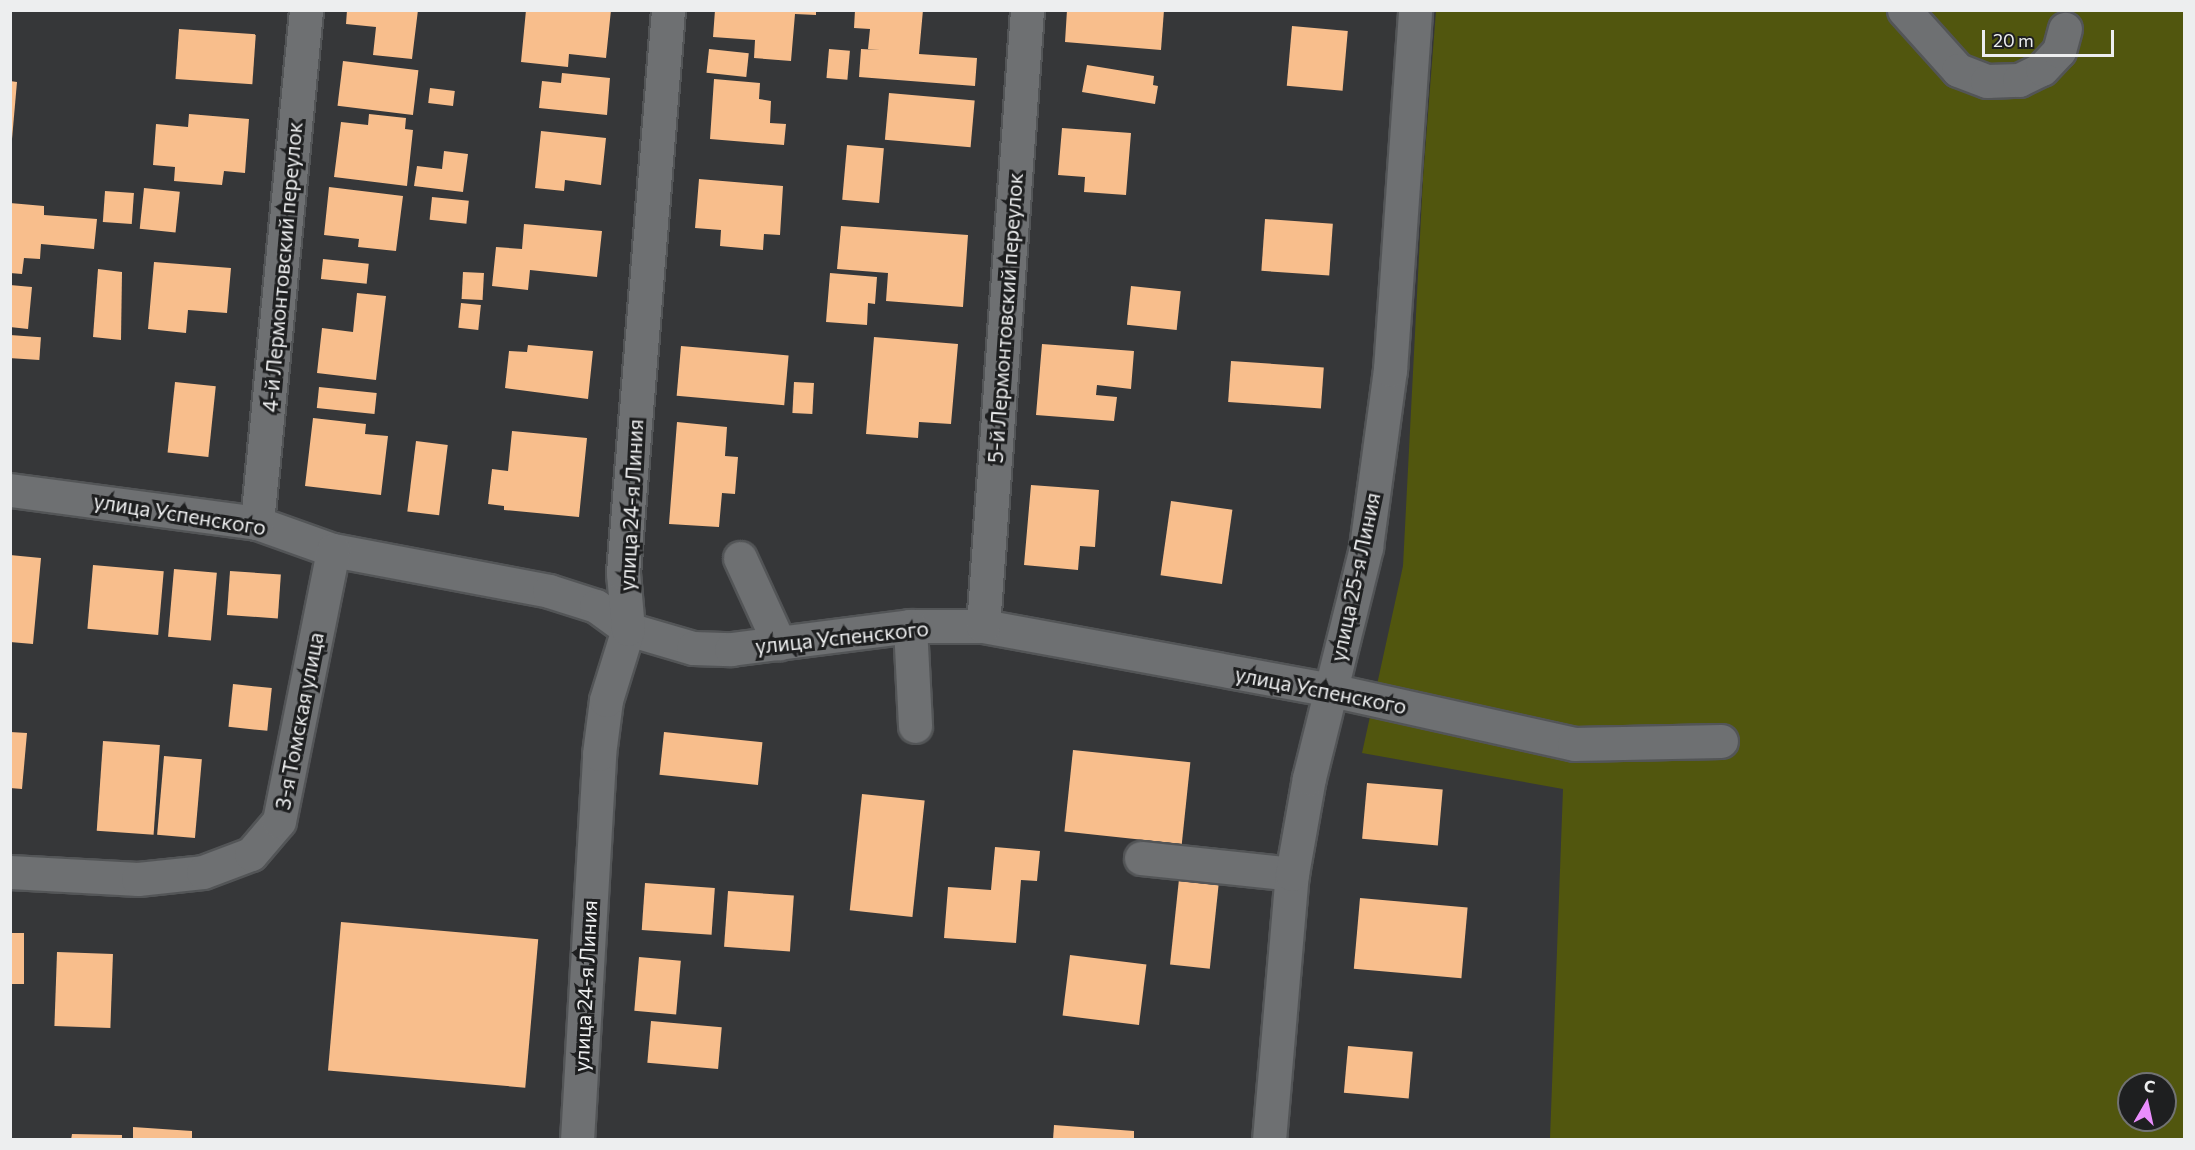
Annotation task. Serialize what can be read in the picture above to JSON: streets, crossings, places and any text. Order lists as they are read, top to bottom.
{
  "streets": {
    "street": [
      "4-й Лермонтовский переулок",
      "5-й Лермонтовский переулок",
      "улица 24-я Линия",
      "улица Успенского",
      "улица 25-я Линия",
      "3-я Томская улица"
    ]
  },
  "crossings": [
    ["4-й Лермонтовский переулок", "улица Успенского"],
    ["5-й Лермонтовский переулок", "улица Успенского"],
    ["улица 24-я Линия", "улица Успенского"],
    ["улица Успенского", "улица 25-я Линия"],
    ["улица Успенского", "3-я Томская улица"]
  ],
  "scale_bar": "20 m",
  "north": "top"
}
